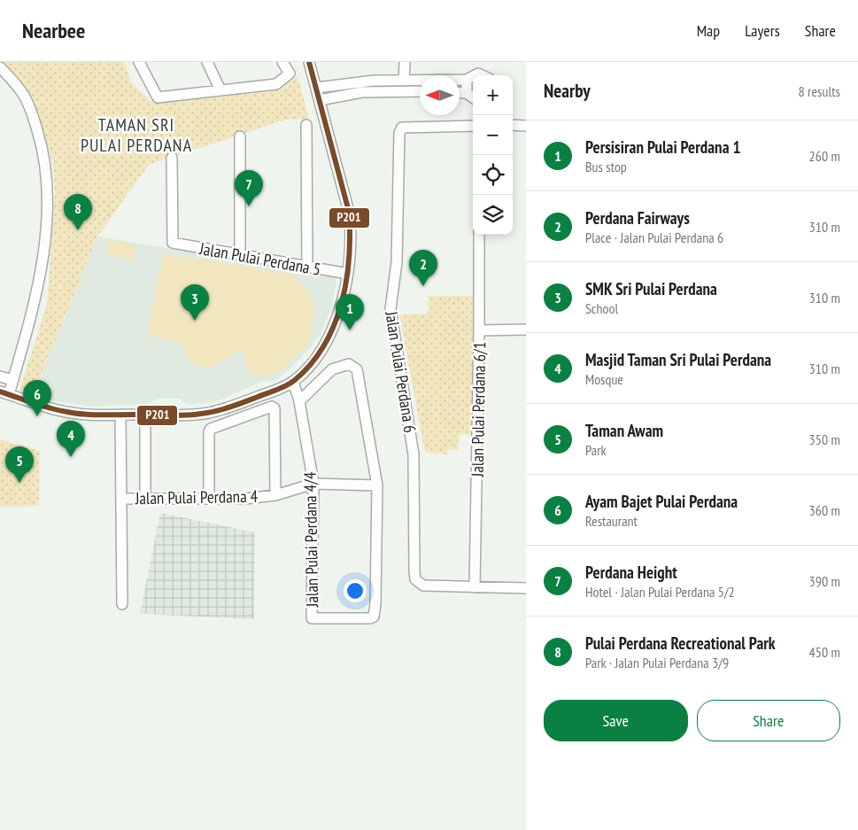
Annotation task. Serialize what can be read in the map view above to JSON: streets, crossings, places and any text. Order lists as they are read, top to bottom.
{
  "streets": {
    "street": [
      "Jalan Pulai Perdana 5",
      "Jalan Pulai Perdana 6",
      "Jalan Pulai Perdana 6/1",
      "Jalan Pulai Perdana 4",
      "Jalan Pulai Perdana 4/4"
    ]
  },
  "crossings": [
    ["Jalan Pulai Perdana 6", "Jalan Pulai Perdana 6/1"],
    ["Jalan Pulai Perdana 4", "Jalan Pulai Perdana 4/4"]
  ],
  "districts": ["TAMAN SRI PULAI PERDANA"],
  "lines": ["transit line P201"],
  "north": "left",
  "page": {
    "header": "Nearbee",
    "nav": ["Map", "Layers", "Share"],
    "heading": ["Nearby", "8 results"],
    "map_buttons": ["+", "−"],
    "list": [
      {
        "mark": "1",
        "name": "Persisiran Pulai Perdana 1",
        "note": "Bus stop",
        "value": "260 m"
      },
      {
        "mark": "2",
        "name": "Perdana Fairways",
        "note": "Place · Jalan Pulai Perdana 6",
        "value": "310 m"
      },
      {
        "mark": "3",
        "name": "SMK Sri Pulai Perdana",
        "note": "School",
        "value": "310 m"
      },
      {
        "mark": "4",
        "name": "Masjid Taman Sri Pulai Perdana",
        "note": "Mosque",
        "value": "310 m"
      },
      {
        "mark": "5",
        "name": "Taman Awam",
        "note": "Park",
        "value": "350 m"
      },
      {
        "mark": "6",
        "name": "Ayam Bajet Pulai Perdana",
        "note": "Restaurant",
        "value": "360 m"
      },
      {
        "mark": "7",
        "name": "Perdana Height",
        "note": "Hotel · Jalan Pulai Perdana 5/2",
        "value": "390 m"
      },
      {
        "mark": "8",
        "name": "Pulai Perdana Recreational Park",
        "note": "Park · Jalan Pulai Perdana 3/9",
        "value": "450 m"
      }
    ],
    "pins": [
      "7",
      "8",
      "2",
      "3",
      "1",
      "6",
      "4",
      "5"
    ],
    "buttons": ["Save", "Share"]
  }
}
